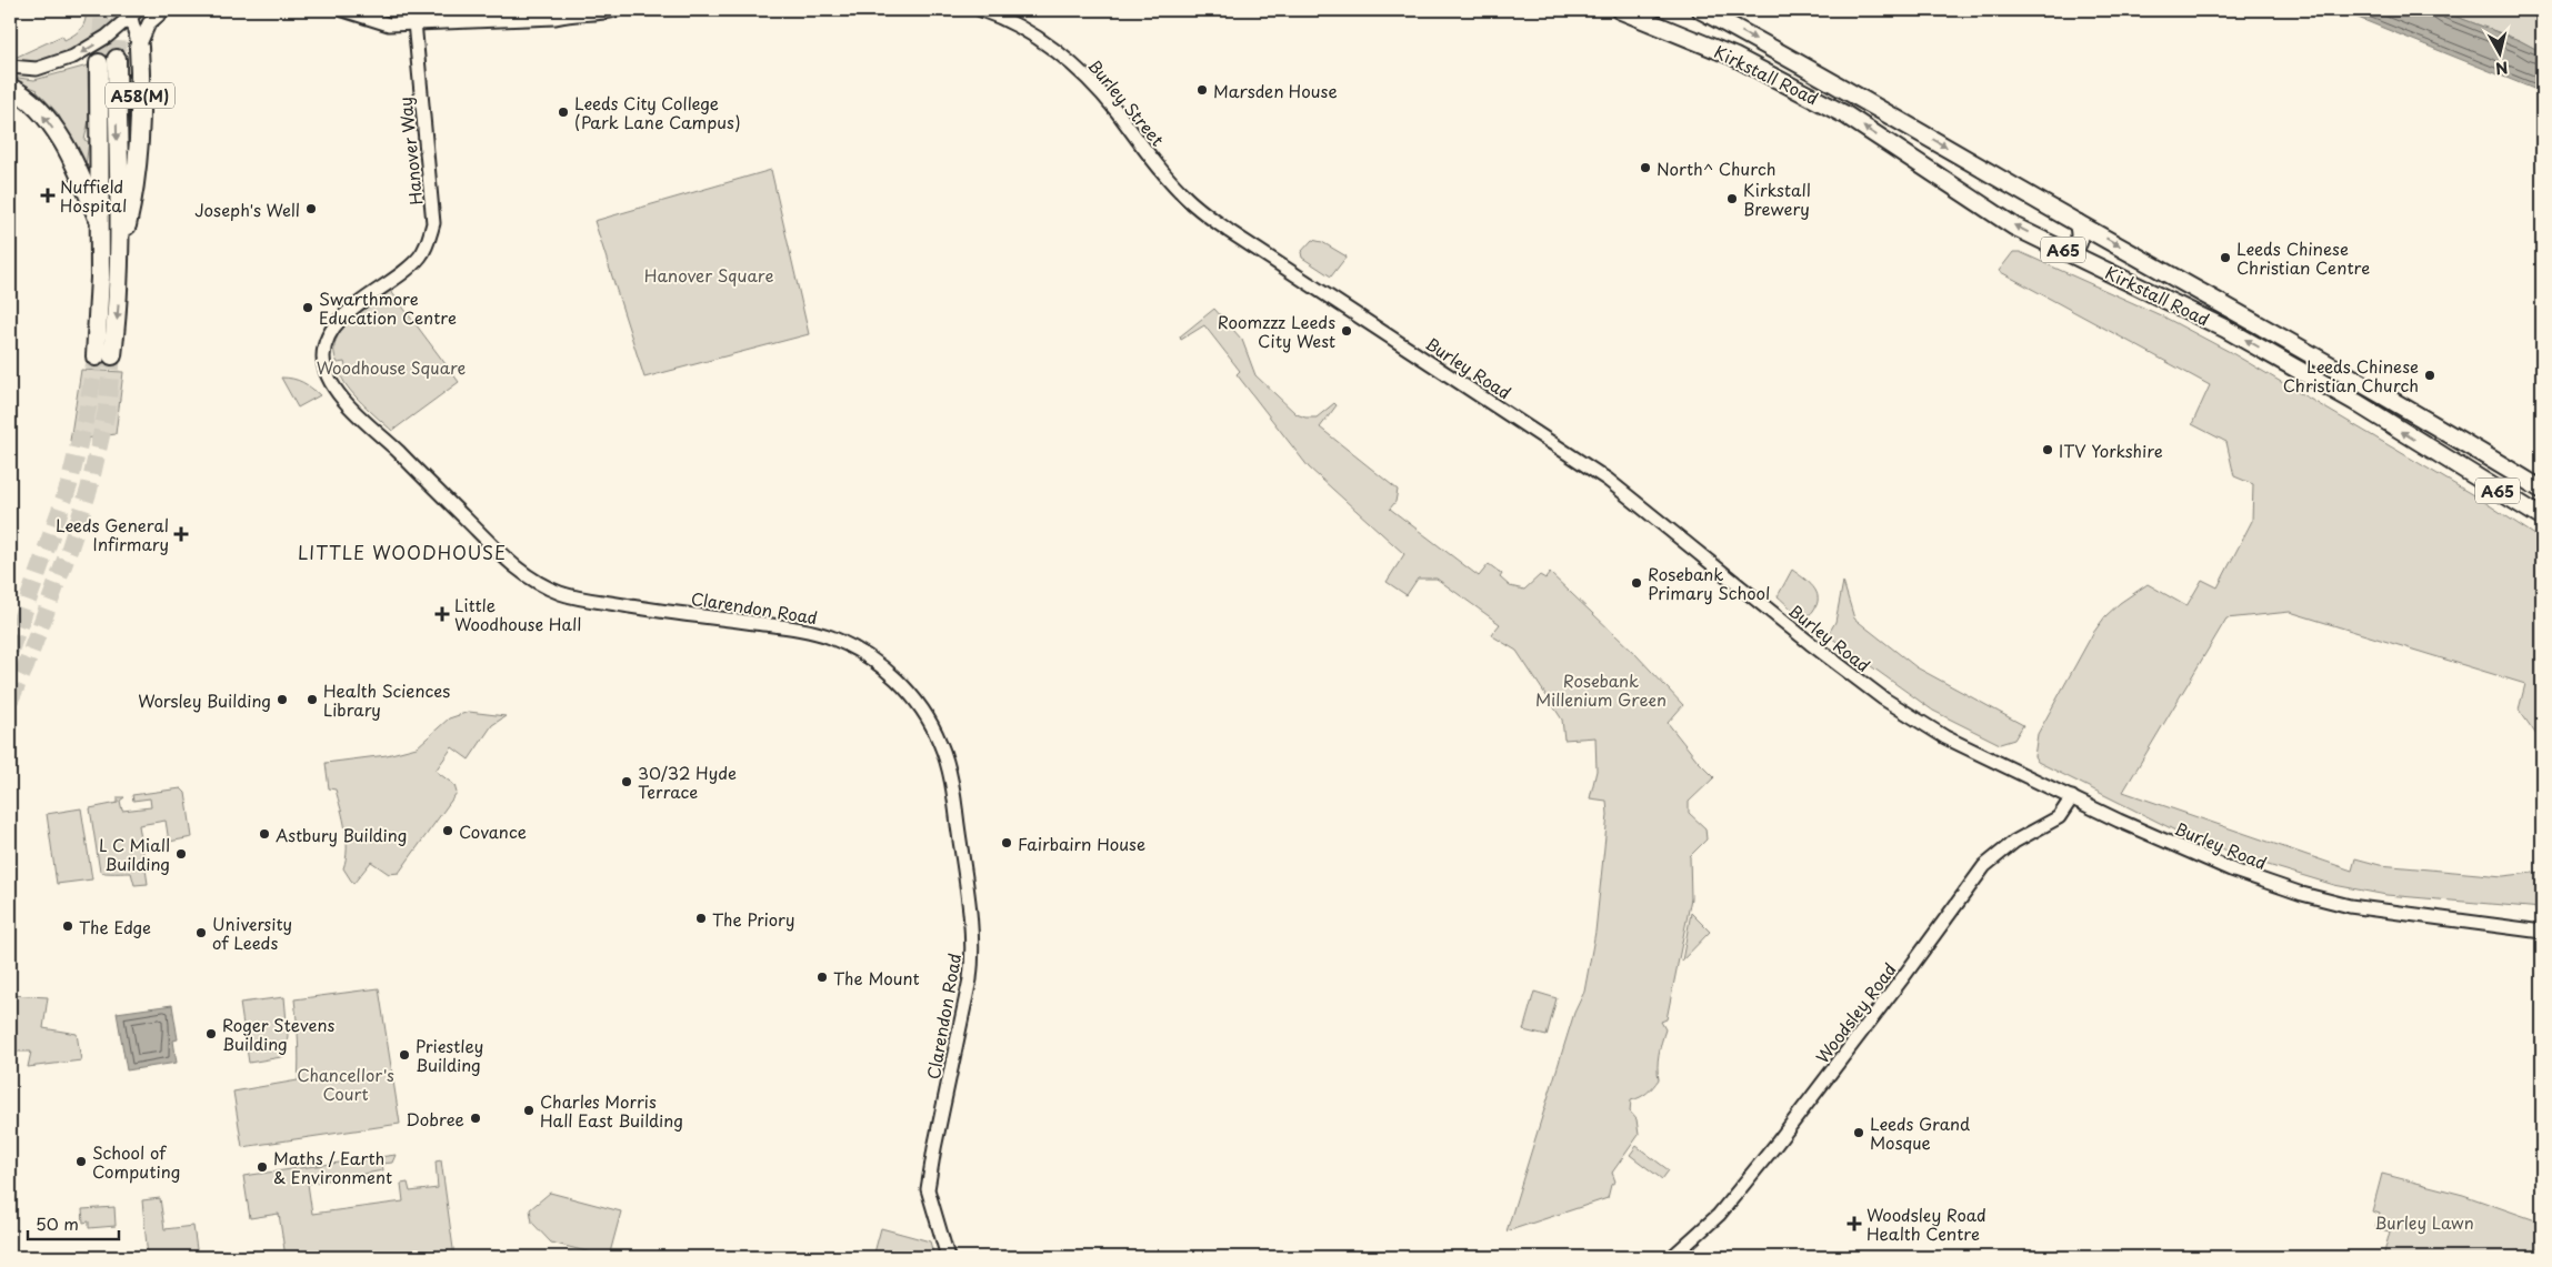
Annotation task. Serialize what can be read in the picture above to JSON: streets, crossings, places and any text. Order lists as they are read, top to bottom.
{
  "streets": {
    "highway": ["A58(M)"],
    "main road": ["Kirkstall Road", "A65"],
    "street": [
      "Burley Street",
      "Hanover Way",
      "Burley Road",
      "Clarendon Road",
      "Woodsley Road"
    ]
  },
  "crossings": [
    ["Burley Street", "Burley Road"],
    ["Hanover Way", "Clarendon Road"],
    ["Burley Road", "Woodsley Road"]
  ],
  "districts": ["LITTLE WOODHOUSE"],
  "parks": [
    "Hanover Square",
    "Woodhouse Square",
    "Rosebank Millenium Green",
    "Chancellor's Court",
    "Burley Lawn"
  ],
  "places": {
    "other": [
      "Marsden House",
      "Leeds City College (Park Lane Campus)",
      "North^ Church",
      "Kirkstall Brewery",
      "Joseph's Well",
      "Leeds Chinese Christian Centre",
      "Swarthmore Education Centre",
      "Roomzzz Leeds City West",
      "Leeds Chinese Christian Church",
      "ITV Yorkshire",
      "Rosebank Primary School",
      "Worsley Building",
      "Health Sciences Library",
      "30/32 Hyde Terrace",
      "Covance",
      "Astbury Building",
      "Fairbairn House",
      "L C Miall Building",
      "The Priory",
      "The Edge",
      "University of Leeds",
      "The Mount",
      "Roger Stevens Building",
      "Priestley Building",
      "Charles Morris Hall East Building",
      "Dobree",
      "Leeds Grand Mosque",
      "School of Computing",
      "Maths / Earth & Environment"
    ],
    "health": [
      "Nuffield Hospital",
      "Leeds General Infirmary",
      "Little Woodhouse Hall",
      "Woodsley Road Health Centre"
    ]
  },
  "scale_bar": "50 m",
  "north": "bottom"
}
